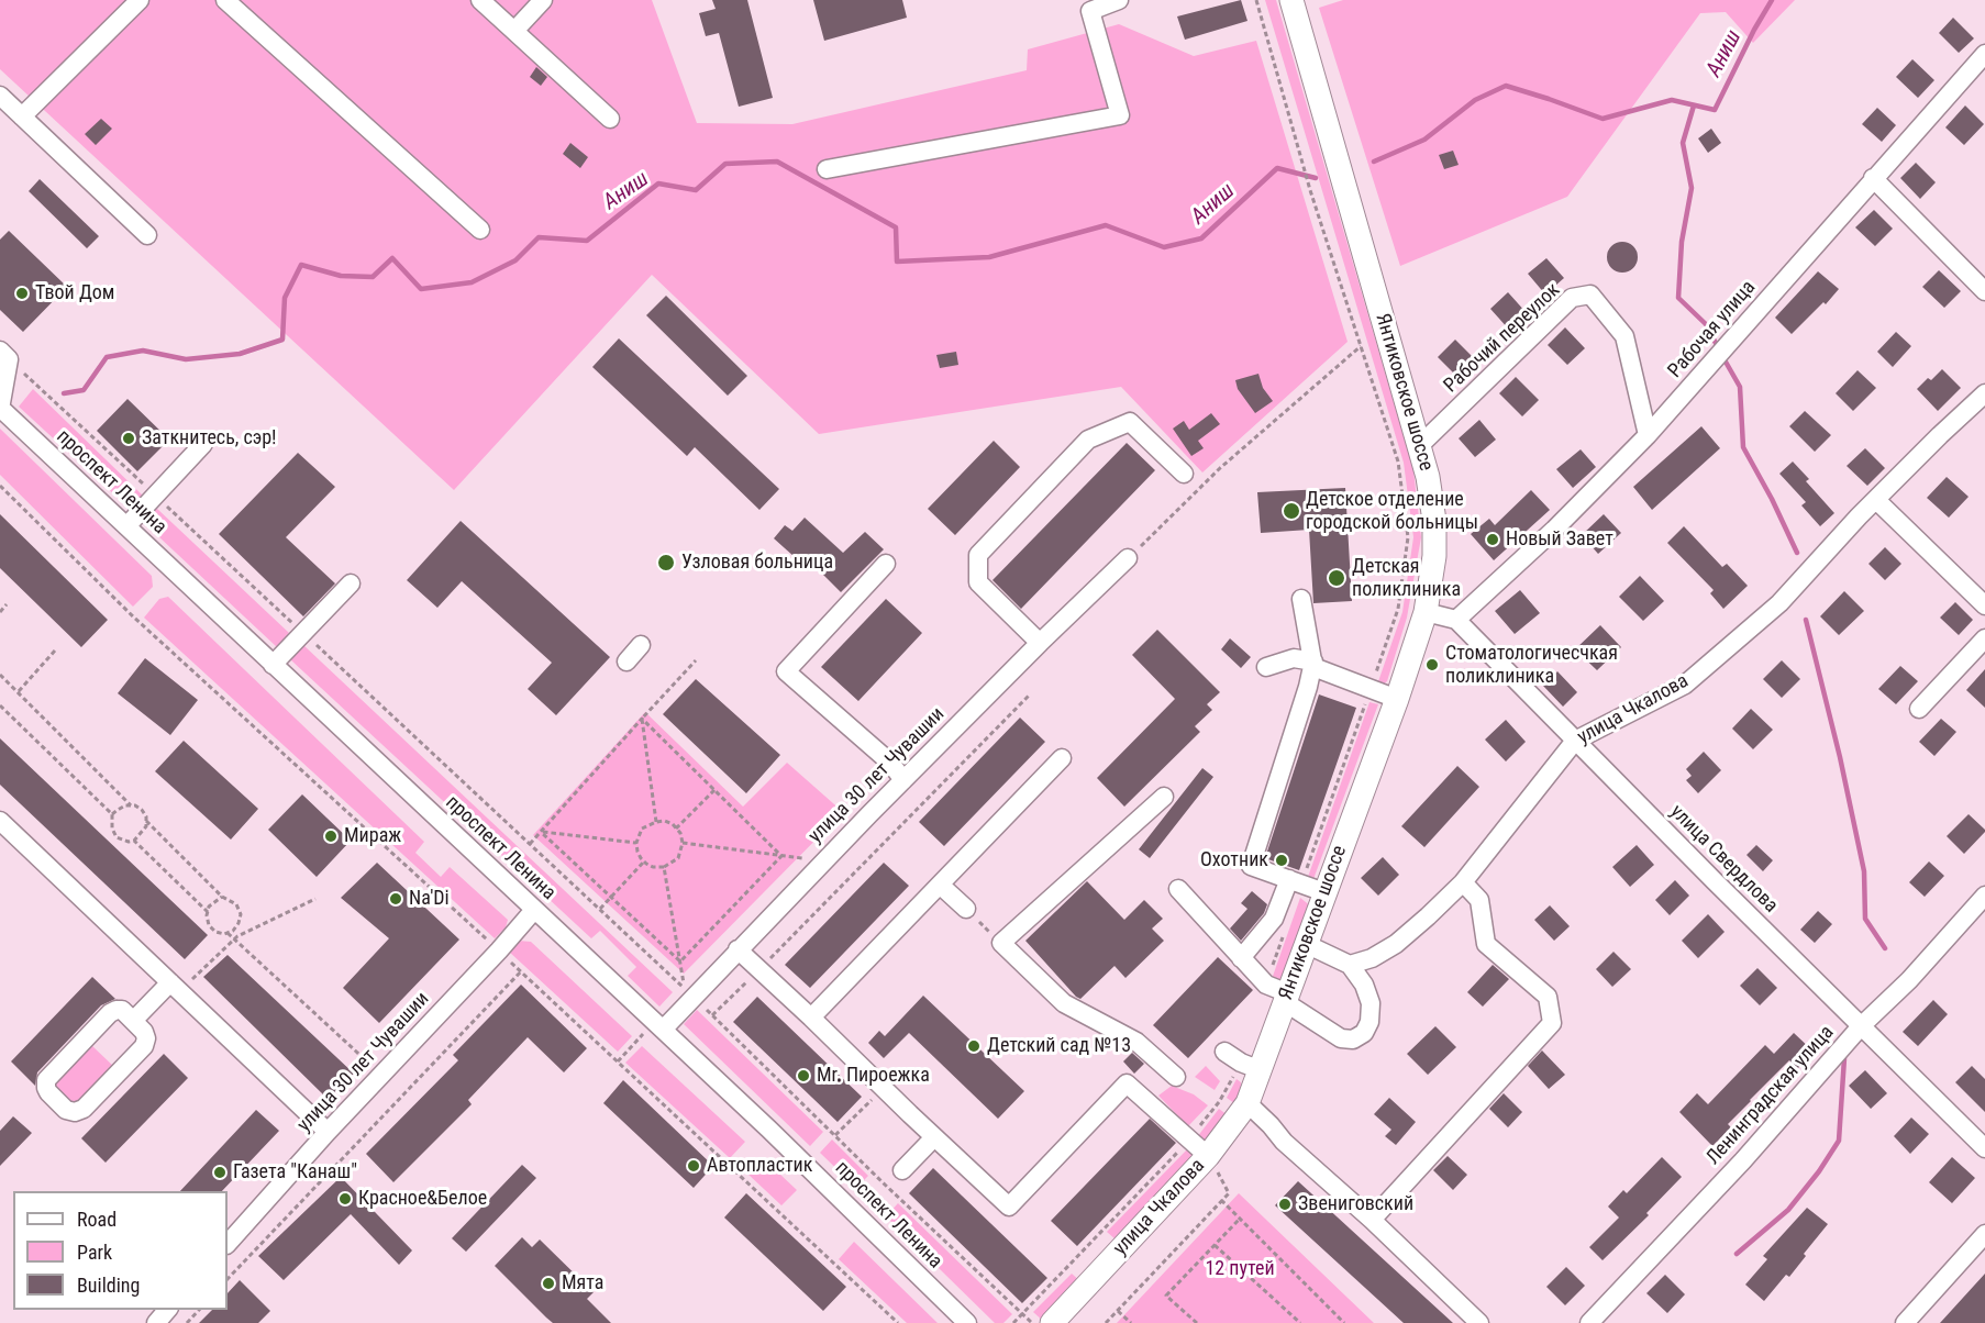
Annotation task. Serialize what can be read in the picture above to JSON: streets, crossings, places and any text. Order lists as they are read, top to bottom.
{
  "streets": {
    "main road": ["Янтиковское шоссе", "улица Чкалова"],
    "street": [
      "Рабочая улица",
      "Рабочий переулок",
      "проспект Ленина",
      "улица 30 лет Чувашии",
      "улица Свердлова",
      "Ленинградская улица"
    ]
  },
  "crossings": [
    ["Рабочая улица", "Рабочий переулок"],
    ["Рабочая улица", "улица Свердлова"],
    ["Рабочий переулок", "Янтиковское шоссе"],
    ["Янтиковское шоссе", "улица Чкалова"],
    ["проспект Ленина", "улица 30 лет Чувашии"],
    ["улица Чкалова", "улица Свердлова"],
    ["улица Свердлова", "Ленинградская улица"]
  ],
  "water": ["Аниш"],
  "parks": ["12 путей"],
  "places": [
    "Твой Дом",
    "Заткнитесь, сэр!",
    "Детское отделение городской больницы",
    "Новый Завет",
    "Узловая больница",
    "Детская поликлиника",
    "Стоматологичесчкая поликлиника",
    "Мираж",
    "Охотник",
    "Na'Di",
    "Детский сад №13",
    "Mr. Пироежка",
    "Автопластик",
    "Газета \"Канаш\"",
    "Красное&Белое",
    "Звениговский",
    "Мята"
  ],
  "legend": ["Road", "Park", "Building"]
}
